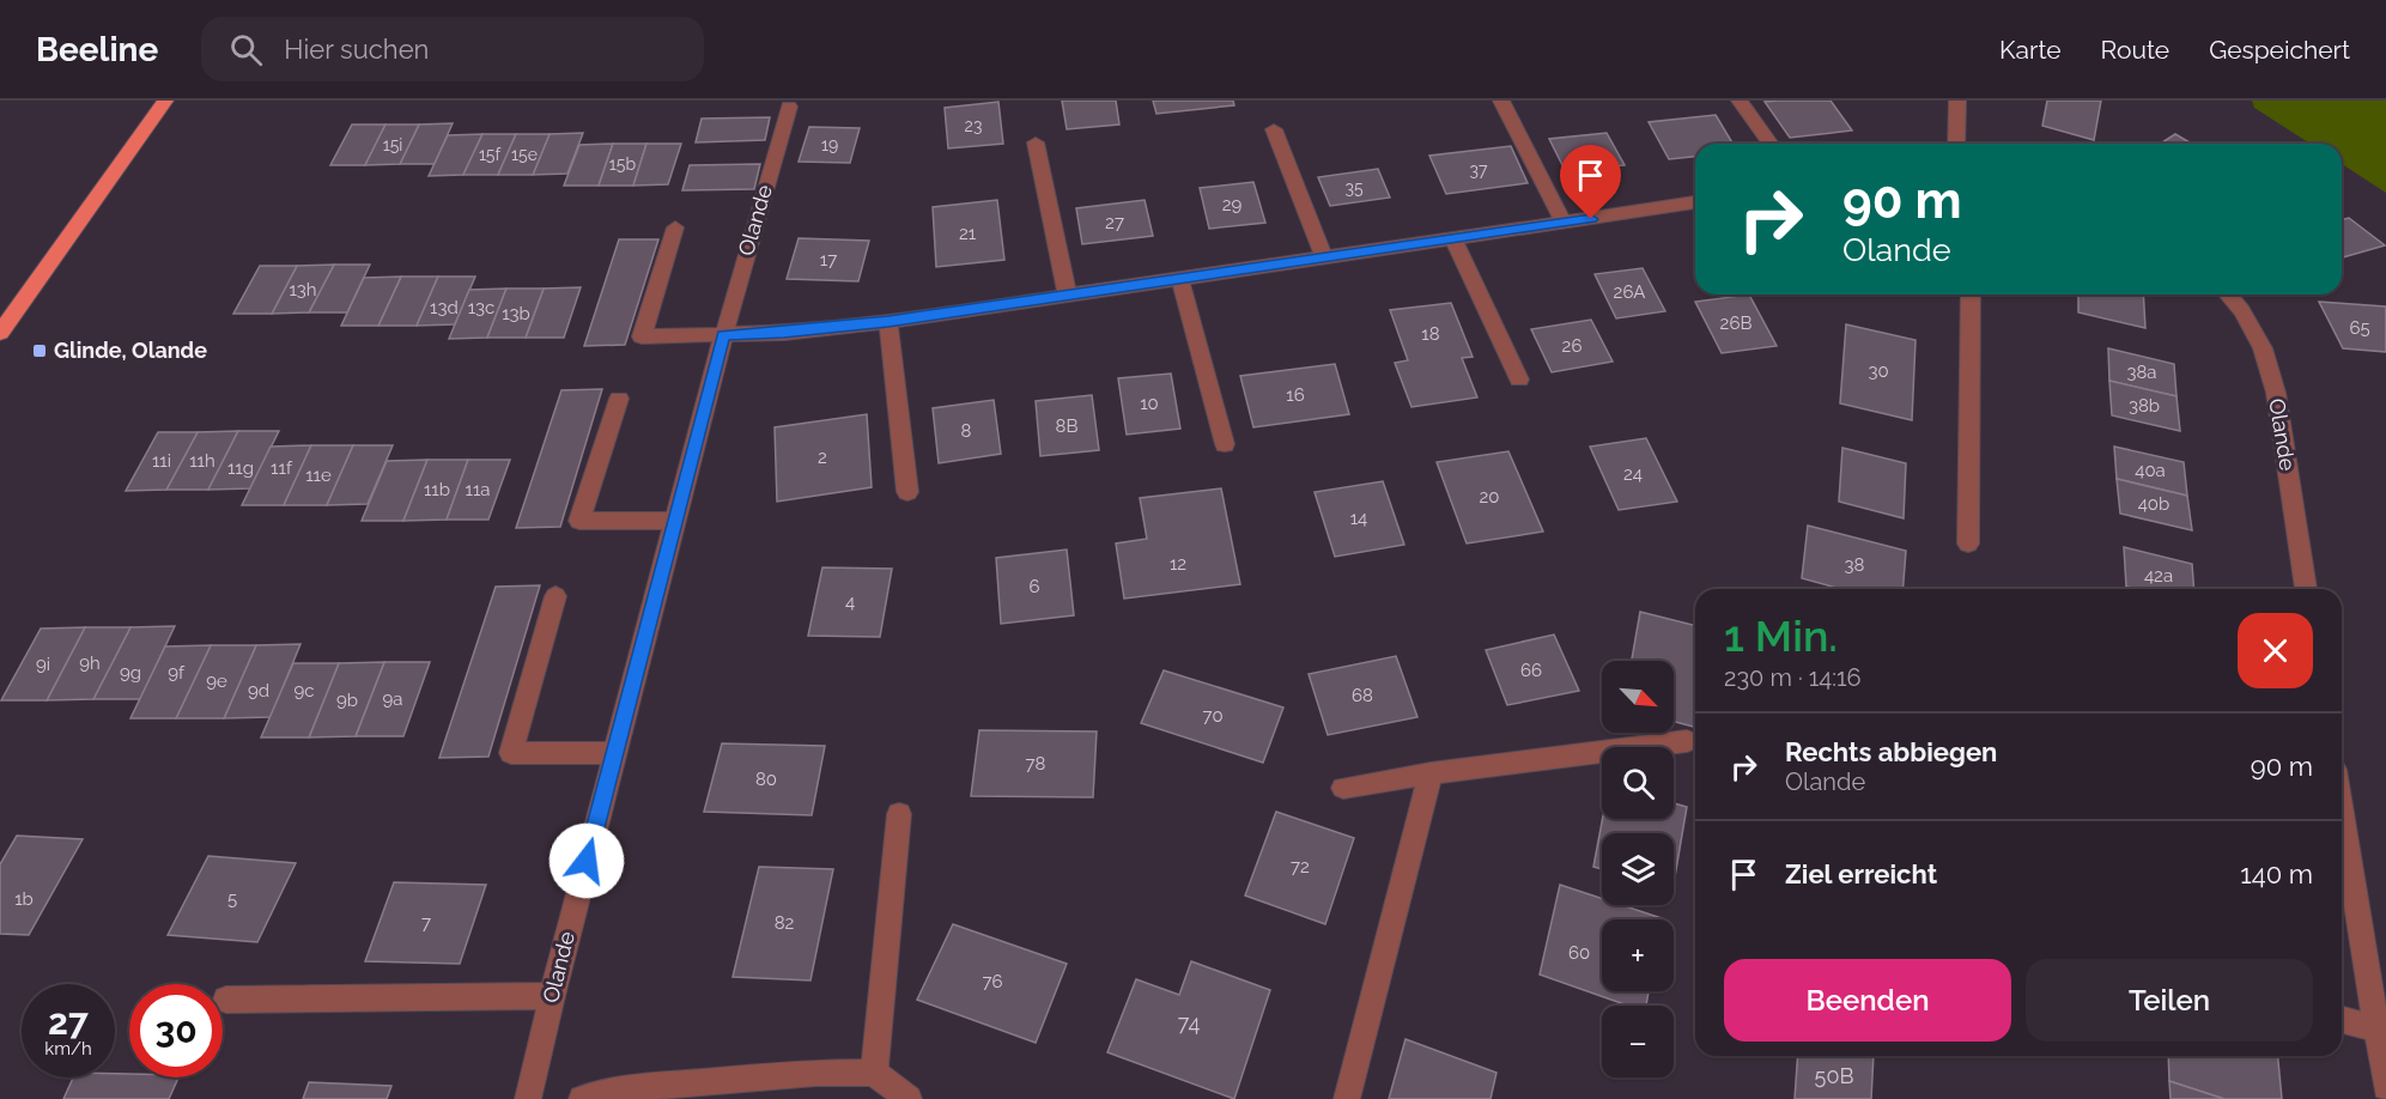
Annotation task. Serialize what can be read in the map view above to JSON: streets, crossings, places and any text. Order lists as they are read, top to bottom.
{
  "streets": {
    "street": ["Olande"]
  },
  "places": {
    "transit": ["Glinde, Olande"]
  },
  "house_numbers": [
    "23",
    "15i",
    "19",
    "15f",
    "15e",
    "15b",
    "37",
    "35",
    "29",
    "27",
    "21",
    "17",
    "13h",
    "26A",
    "13d",
    "13c",
    "13b",
    "26B",
    "65",
    "18",
    "26",
    "30",
    "38a",
    "16",
    "10",
    "38b",
    "8B",
    "8",
    "2",
    "11i",
    "11h",
    "11g",
    "11f",
    "40a",
    "24",
    "11e",
    "11b",
    "11a",
    "20",
    "40b",
    "14",
    "12",
    "38",
    "42a",
    "6",
    "4",
    "9h",
    "9i",
    "66",
    "9g",
    "9f",
    "9e",
    "9d",
    "9c",
    "68",
    "9a",
    "9b",
    "70",
    "78",
    "80",
    "72",
    "1b",
    "5",
    "7",
    "82",
    "60",
    "76",
    "74",
    "50B"
  ],
  "north": "bottom right",
  "page": {
    "header": "Beeline",
    "search": "Hier suchen",
    "nav": ["Karte", "Route", "Gespeichert"],
    "turn": ["90 m", "Olande"],
    "heading": ["1 Min.", "230 m · 14:16"],
    "map_buttons": ["+", "−"],
    "list": [
      {
        "name": "Rechts abbiegen",
        "note": "Olande",
        "value": "90 m"
      },
      {
        "name": "Ziel erreicht",
        "value": "140 m"
      }
    ],
    "buttons": ["Beenden", "Teilen"],
    "speed": "27 km/h",
    "limit": "30"
  }
}
